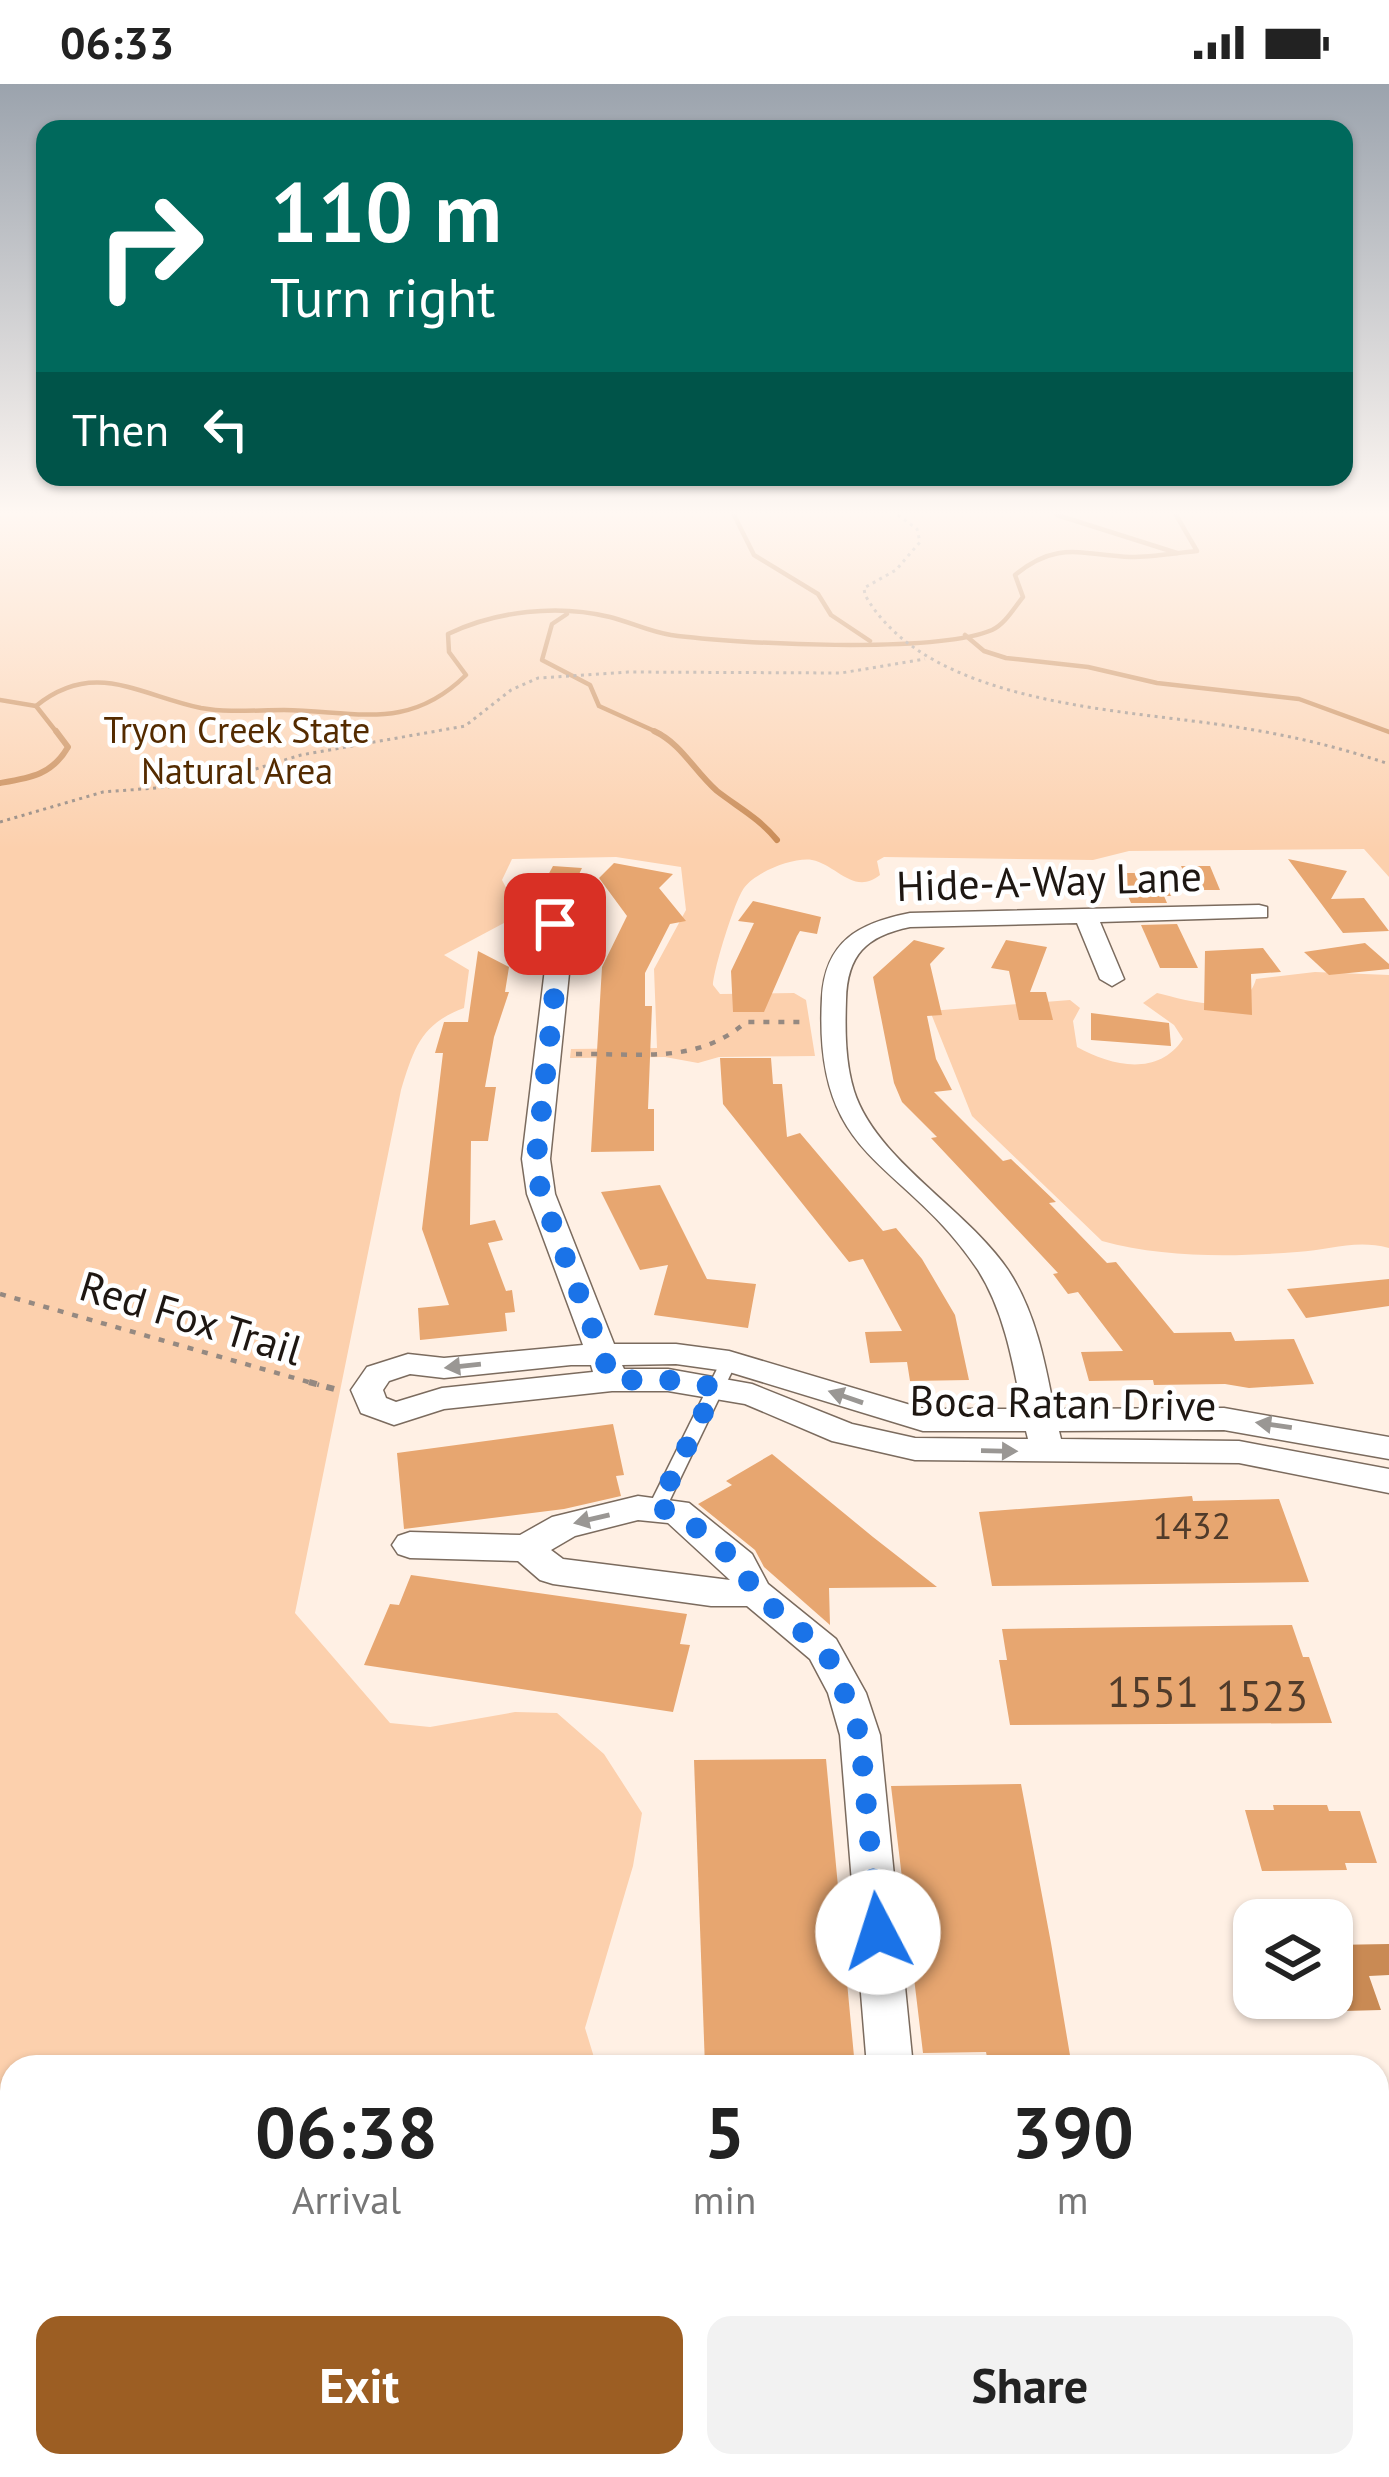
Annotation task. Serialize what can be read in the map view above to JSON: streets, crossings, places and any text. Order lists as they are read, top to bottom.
{
  "streets": {
    "street": ["Hide-A-Way Lane", "Boca Ratan Drive"],
    "path": ["Red Fox Trail"]
  },
  "crossings": [
    ["Hide-A-Way Lane", "Boca Ratan Drive"],
    ["Red Fox Trail", "Boca Ratan Drive"]
  ],
  "parks": ["Tryon Creek State Natural Area"],
  "house_numbers": ["1432", "1551", "1523"],
  "page": {
    "status": "06:33",
    "turn": ["110 m", "Turn right"],
    "then": "Then",
    "eta": [
      "06:38",
      "Arrival",
      "5",
      "min",
      "390",
      "m"
    ],
    "buttons": ["Exit", "Share"]
  }
}
